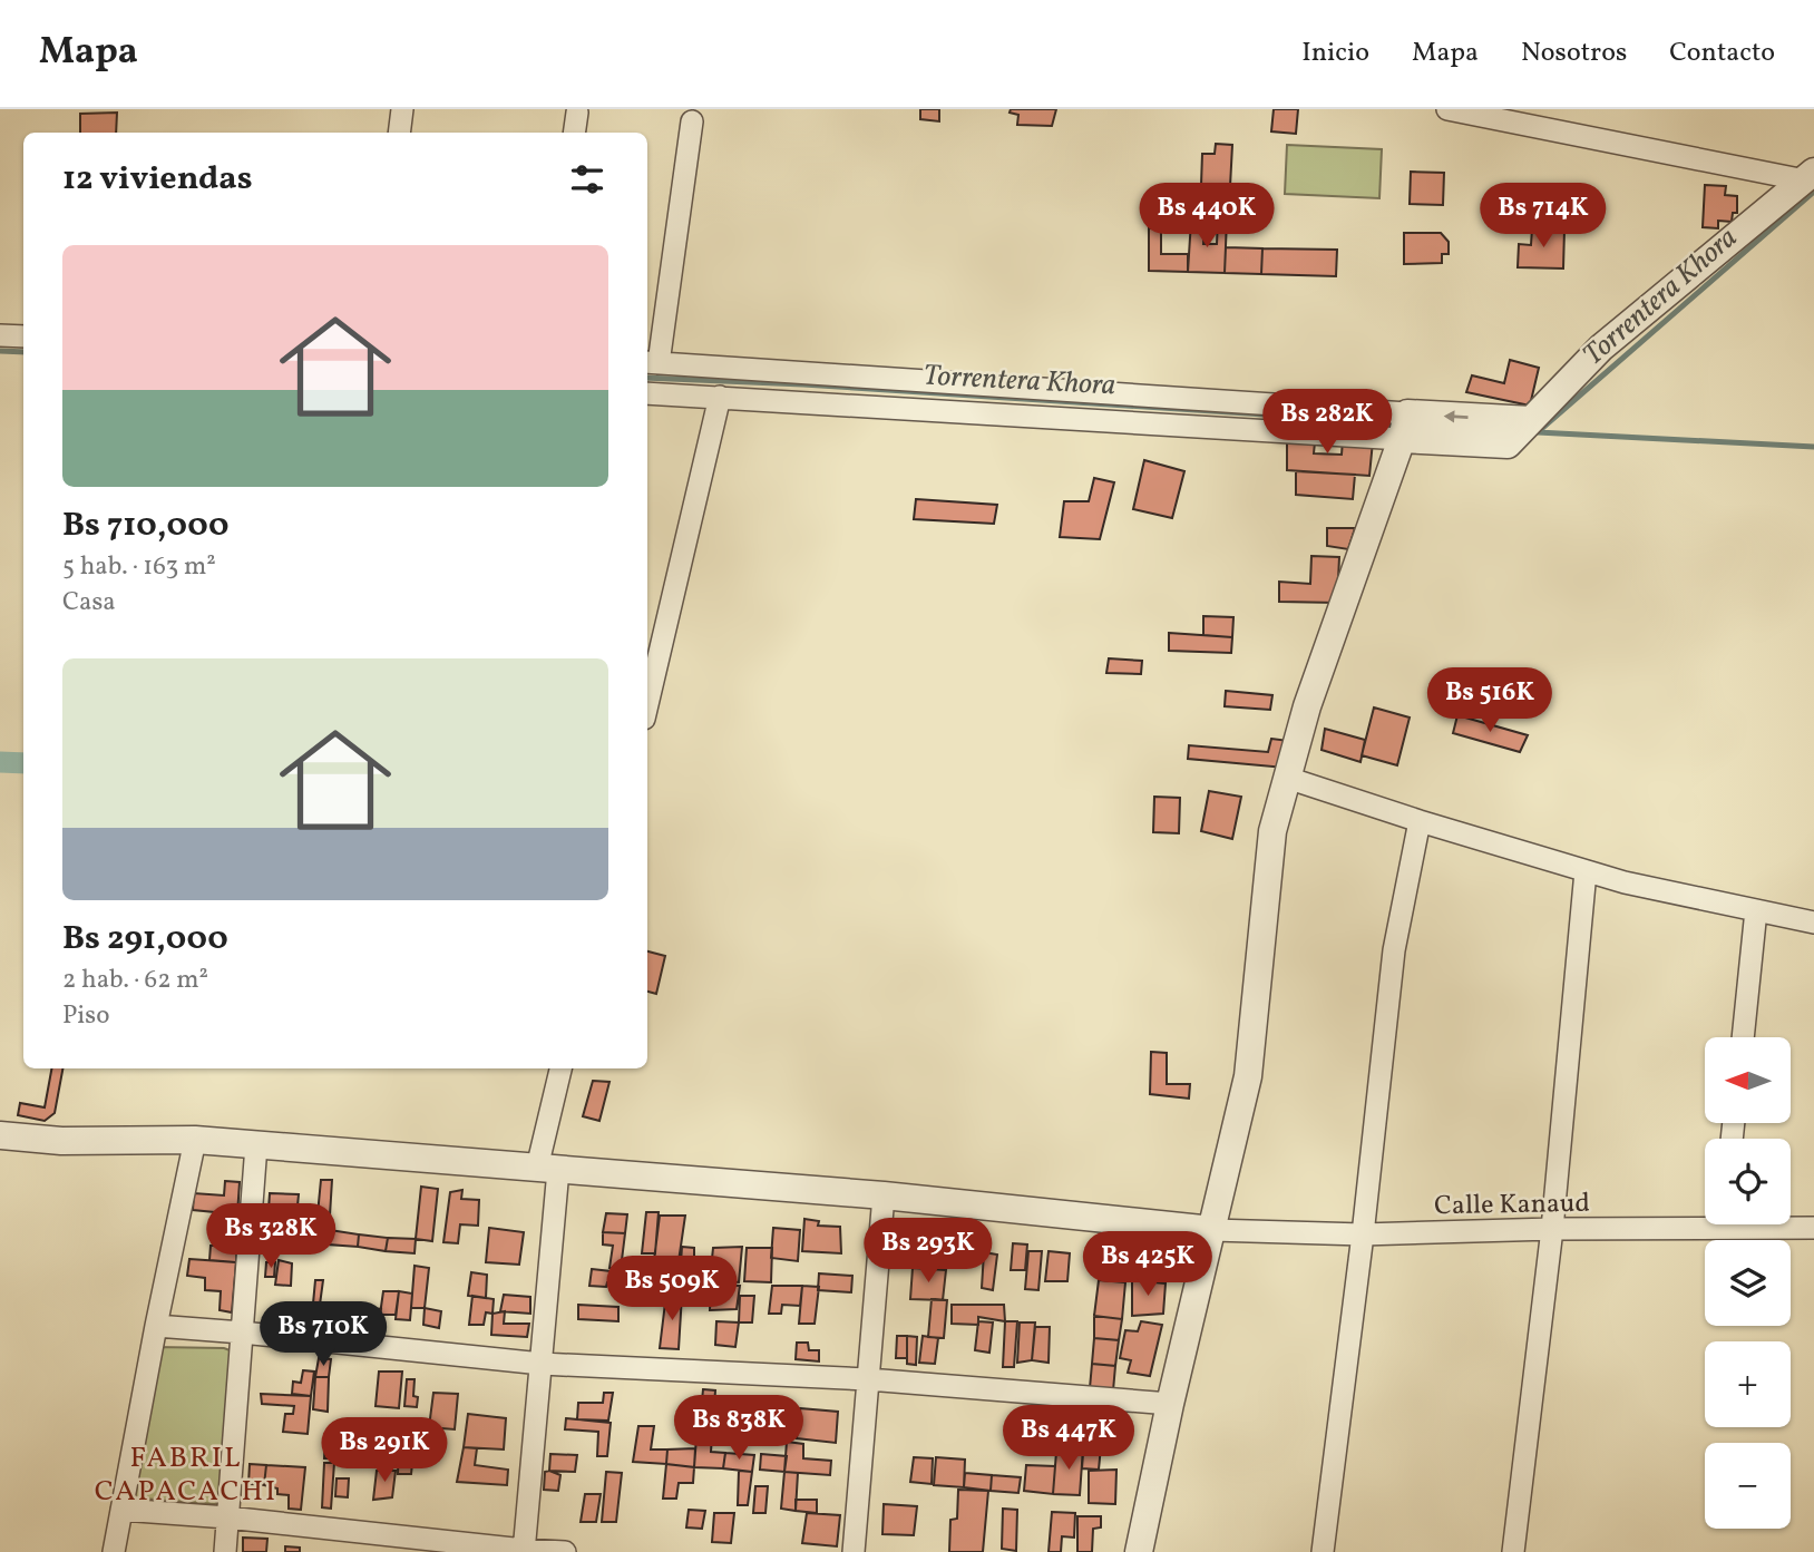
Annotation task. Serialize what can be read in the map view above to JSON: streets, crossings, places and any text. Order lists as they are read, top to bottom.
{
  "streets": {
    "street": ["Calle Kanaud"]
  },
  "districts": ["FABRIL CAPACACHI"],
  "water": ["Torrentera Khora"],
  "north": "left",
  "page": {
    "header": "Mapa",
    "nav": [
      "Inicio",
      "Mapa",
      "Nosotros",
      "Contacto"
    ],
    "heading": "12 viviendas",
    "price": [
      "Bs 440K",
      "Bs 714K",
      "Bs 282K",
      "Bs 516K",
      "Bs 328K",
      "Bs 293K",
      "Bs 425K",
      "Bs 509K",
      "Bs 710K",
      "Bs 838K",
      "Bs 447K",
      "Bs 291K"
    ],
    "list": [
      {
        "name": "Bs 710,000",
        "note": "5 hab. · 163 m² · Casa"
      },
      {
        "name": "Bs 291,000",
        "note": "2 hab. · 62 m² · Piso"
      }
    ],
    "map_buttons": ["+", "−"]
  }
}
